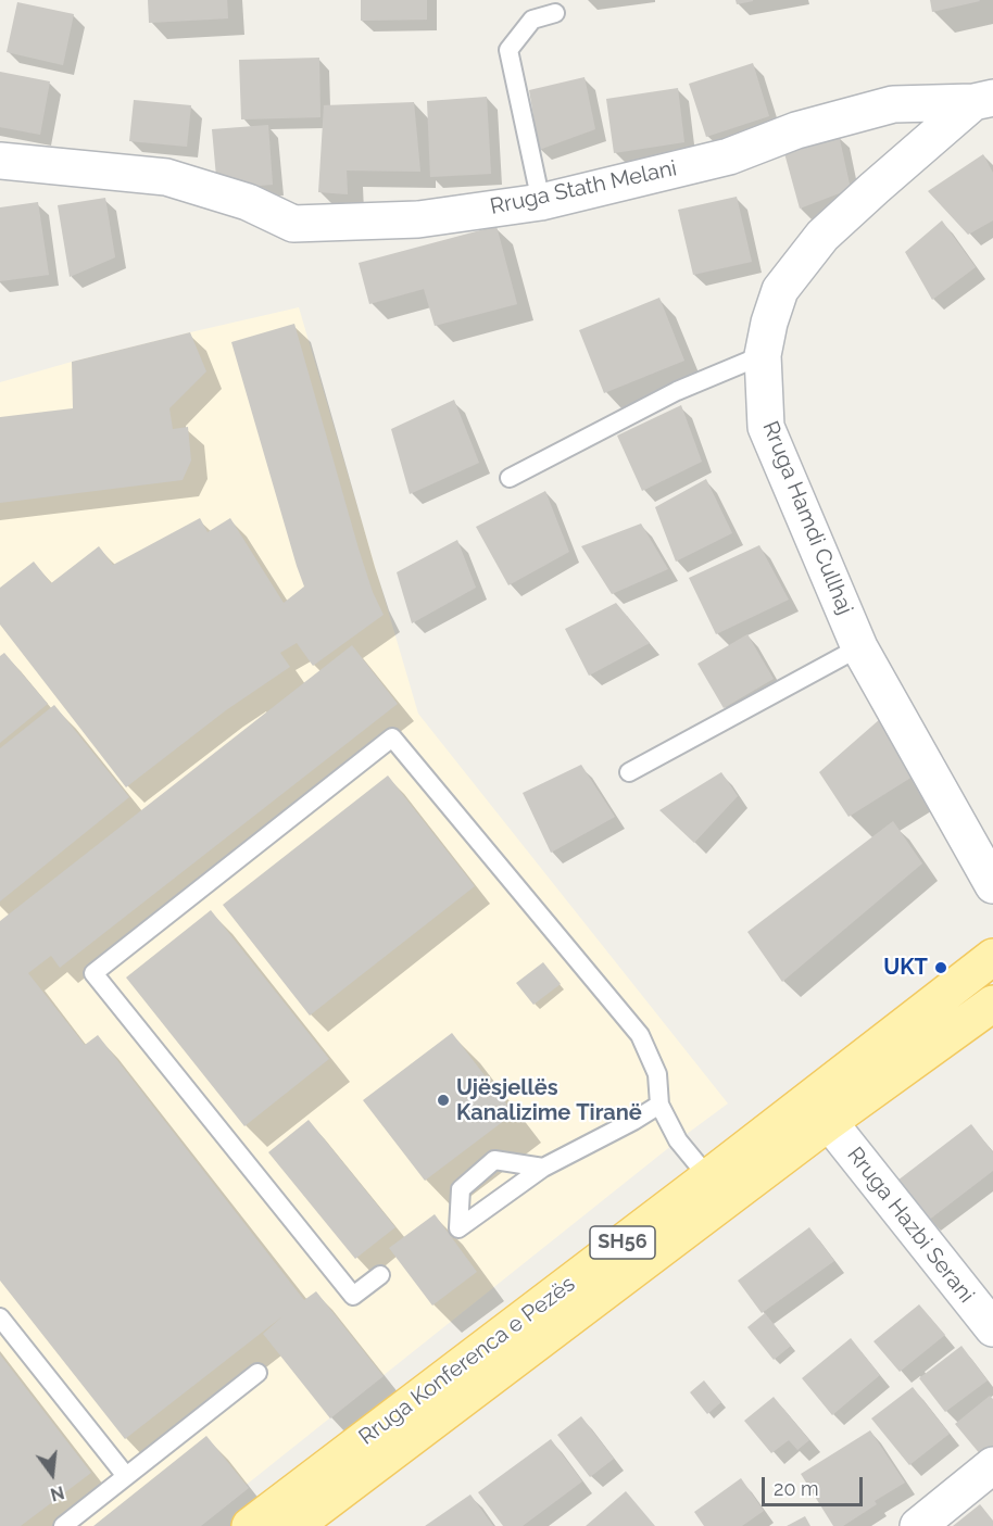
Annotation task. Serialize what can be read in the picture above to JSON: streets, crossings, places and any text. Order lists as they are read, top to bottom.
{
  "streets": {
    "main road": ["SH56", "Rruga Konferenca e Pezës"],
    "street": ["Rruga Stath Melani", "Rruga Hamdi Cullhaj", "Rruga Hazbi Serani"]
  },
  "crossings": [
    ["Rruga Stath Melani", "Rruga Hamdi Cullhaj"],
    ["Rruga Hazbi Serani", "Rruga Konferenca e Pezës"]
  ],
  "places": ["UKT", "Ujësjellës Kanalizime Tiranë"],
  "scale_bar": "20 m",
  "north": "bottom"
}
